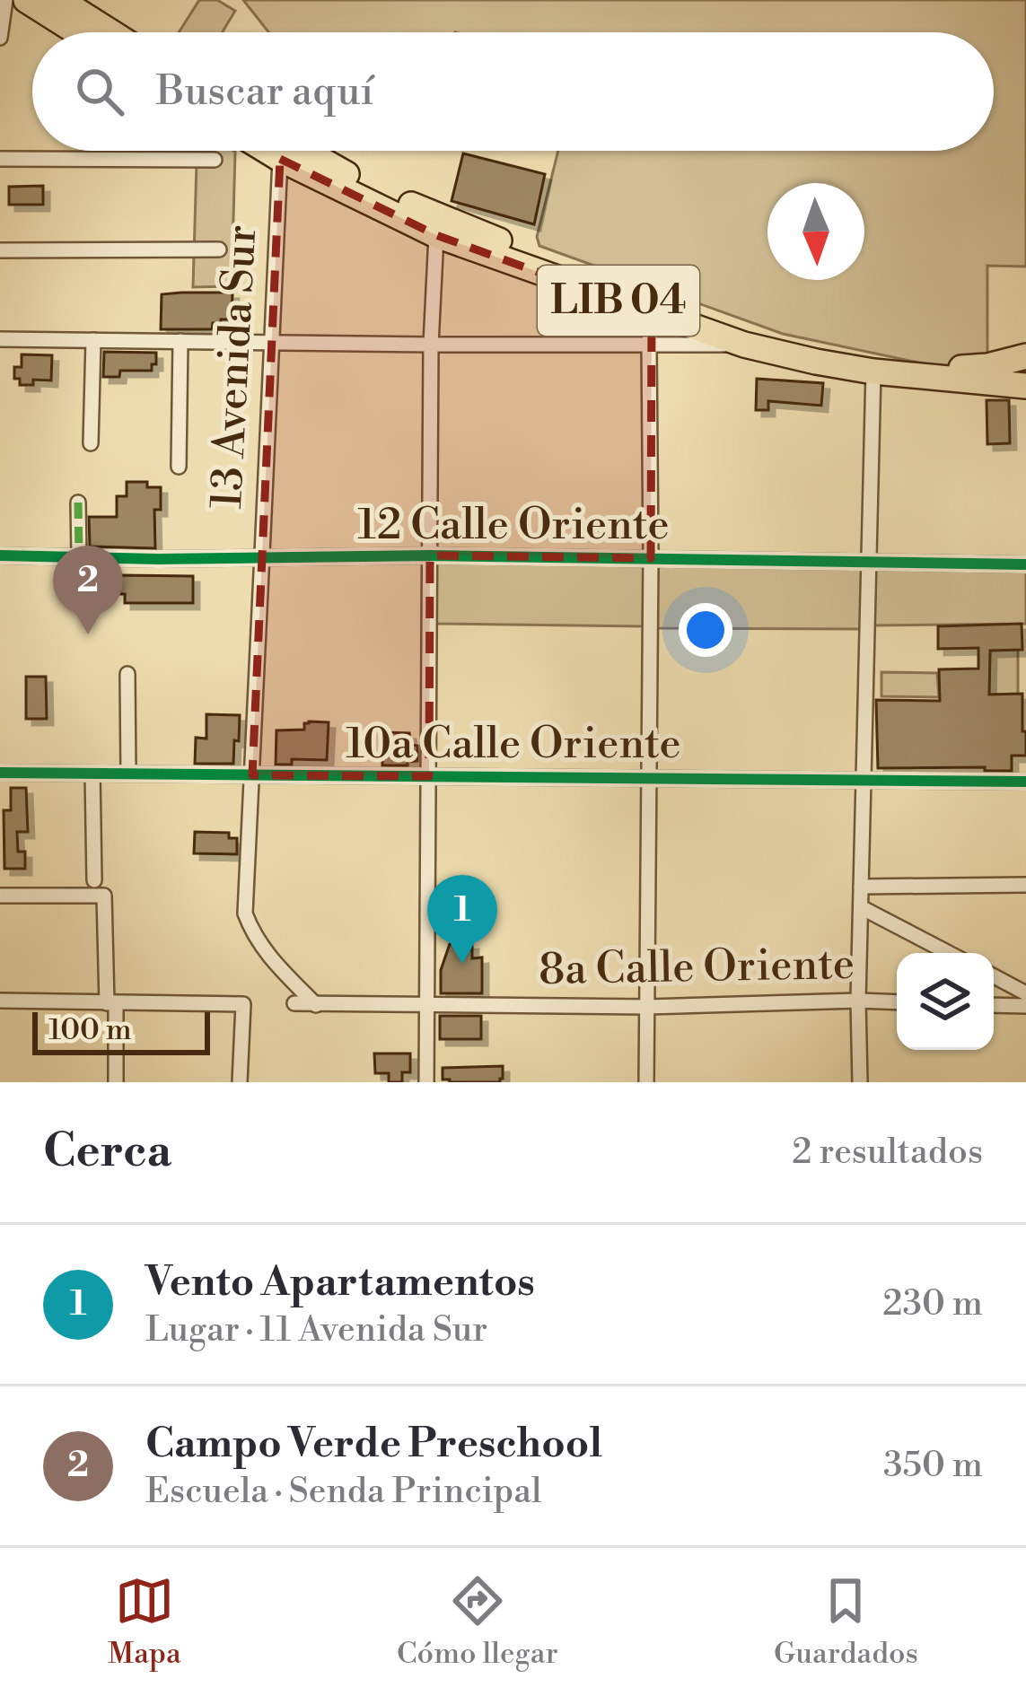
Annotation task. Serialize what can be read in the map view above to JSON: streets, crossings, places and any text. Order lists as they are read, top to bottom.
{
  "streets": {
    "highway": ["LIB 04"],
    "street": [
      "13 Avenida Sur",
      "12 Calle Oriente",
      "10a Calle Oriente",
      "8a Calle Oriente"
    ]
  },
  "crossings": [
    ["LIB 04", "13 Avenida Sur"],
    ["13 Avenida Sur", "12 Calle Oriente"],
    ["13 Avenida Sur", "10a Calle Oriente"],
    ["13 Avenida Sur", "8a Calle Oriente"]
  ],
  "scale_bar": "100 m",
  "north": "bottom",
  "page": {
    "search": "Buscar aquí",
    "pins": ["2", "1"],
    "scale": "100 m",
    "heading": ["Cerca", "2 resultados"],
    "list": [
      {
        "mark": "1",
        "name": "Vento Apartamentos",
        "note": "Lugar · 11 Avenida Sur",
        "value": "230 m"
      },
      {
        "mark": "2",
        "name": "Campo Verde Preschool",
        "note": "Escuela · Senda Principal",
        "value": "350 m"
      }
    ],
    "nav": ["Mapa", "Cómo llegar", "Guardados"]
  }
}
